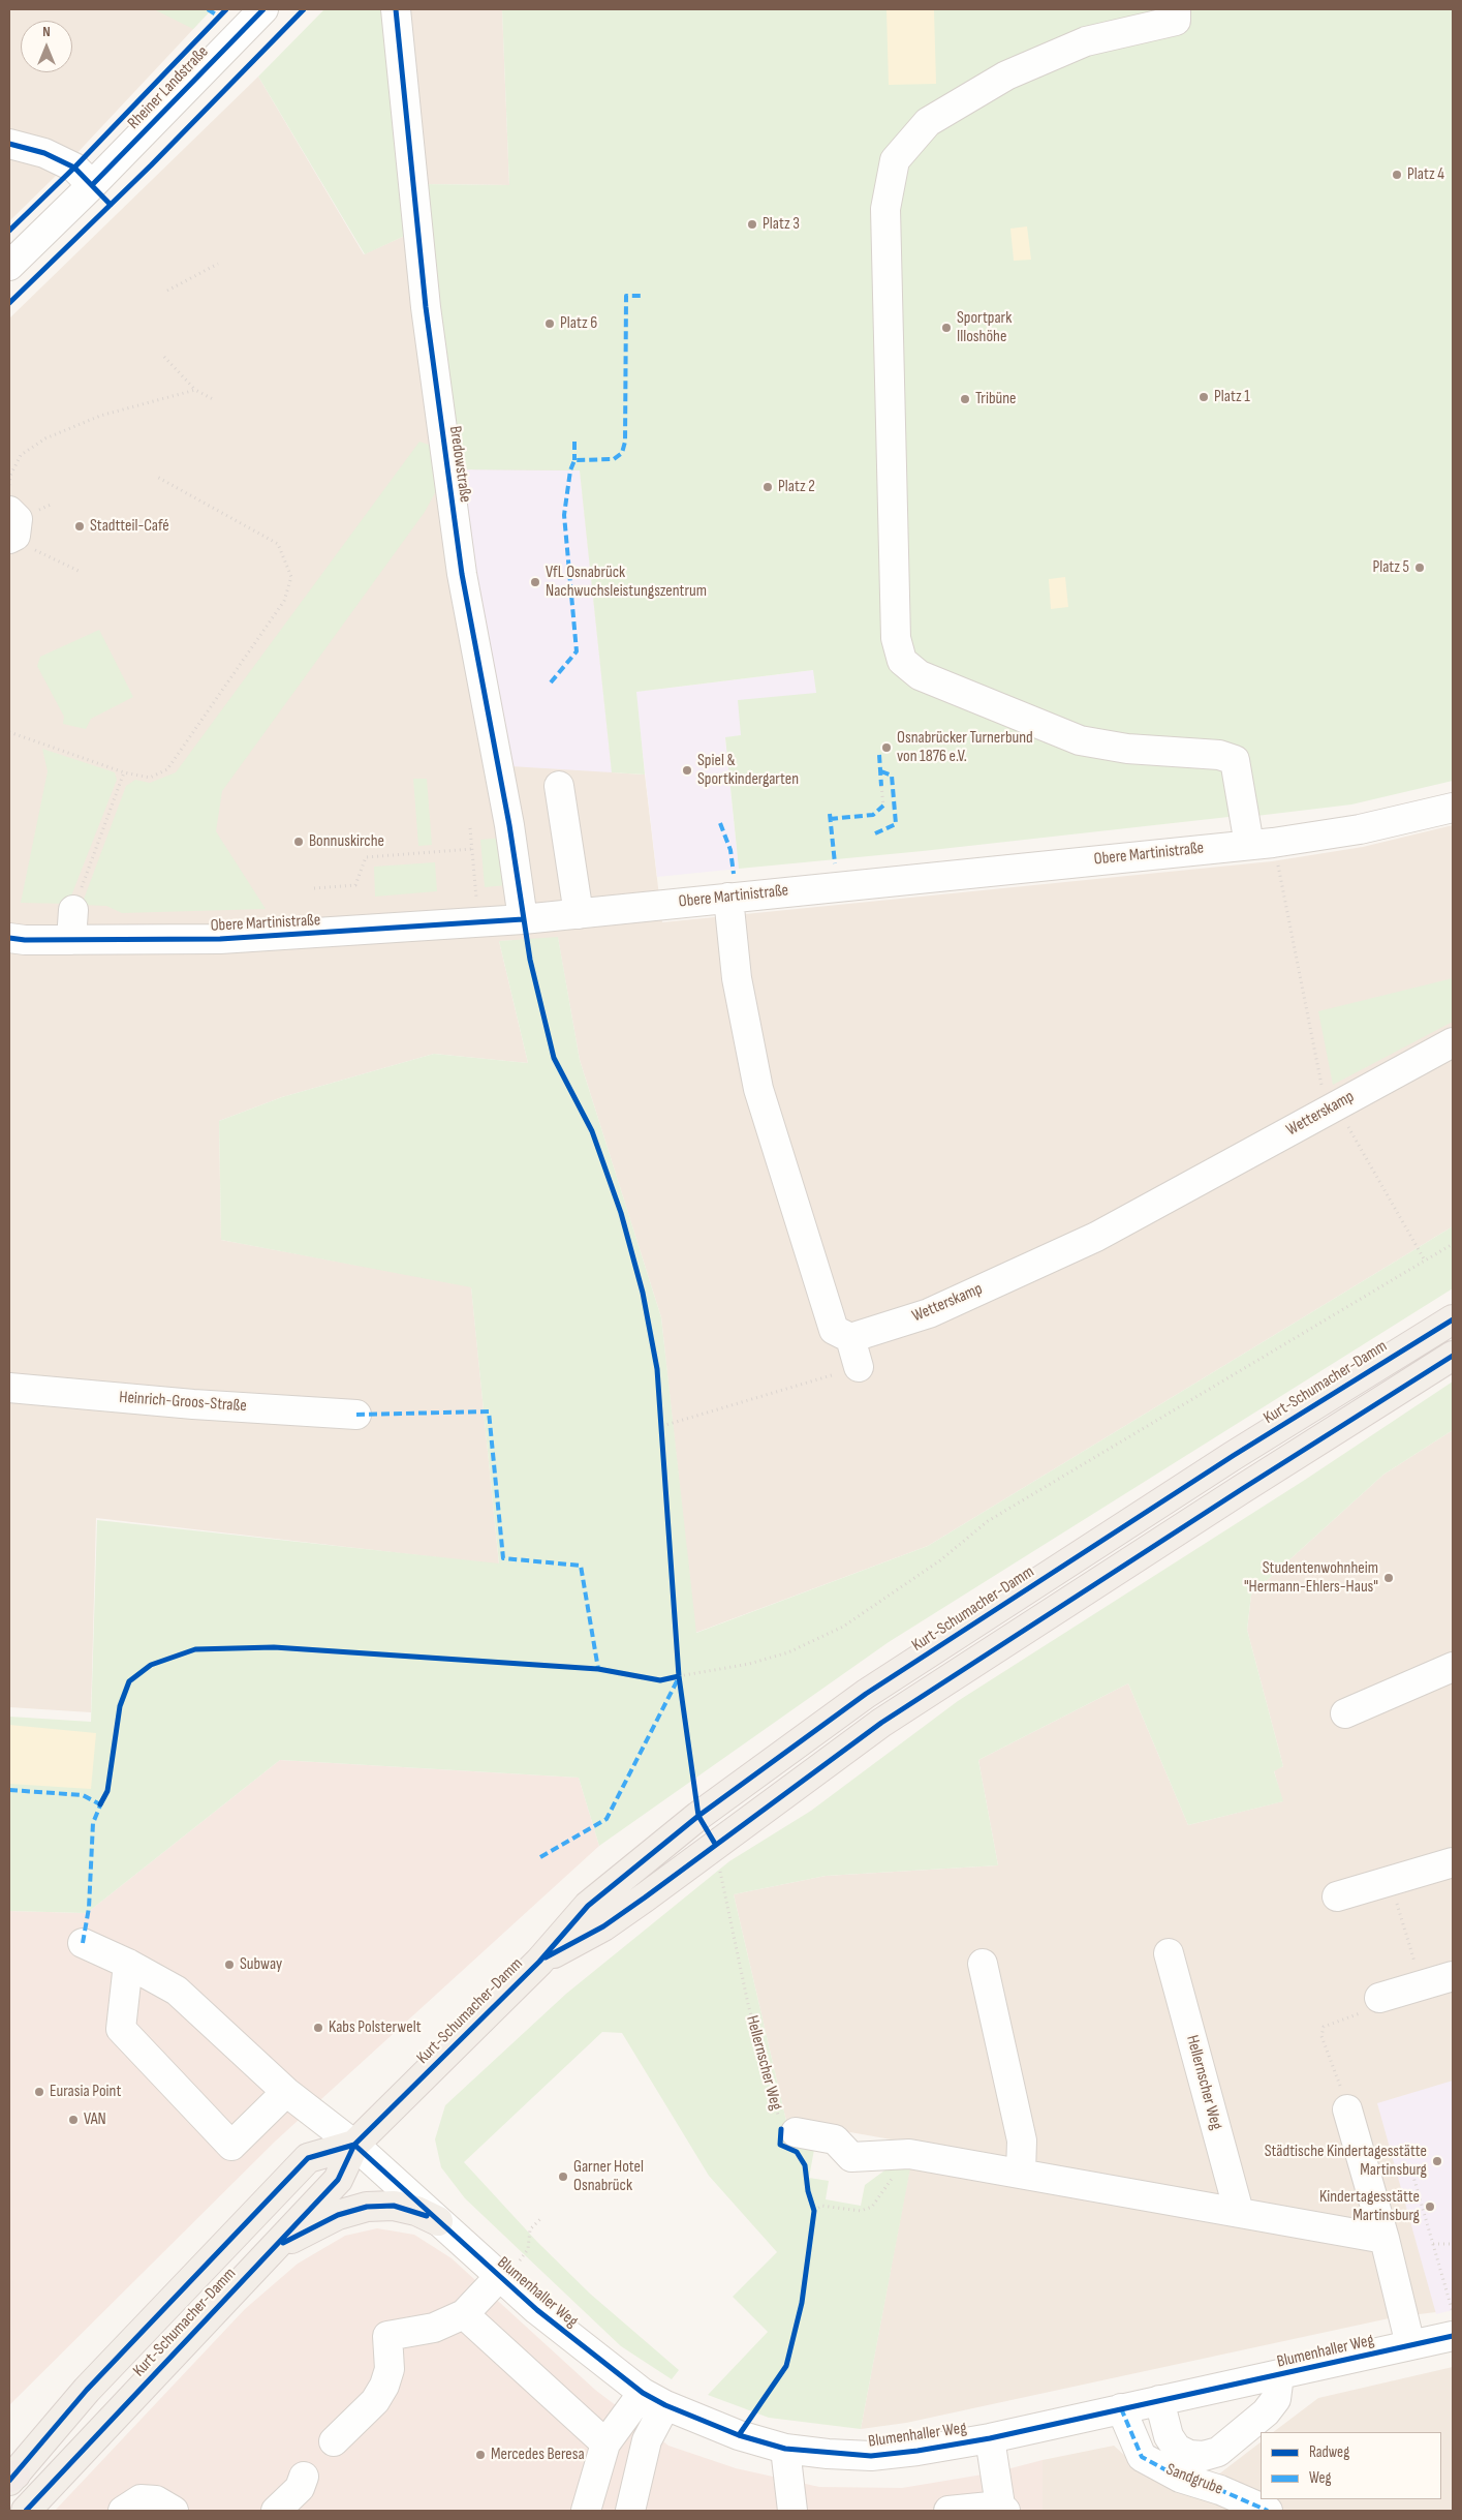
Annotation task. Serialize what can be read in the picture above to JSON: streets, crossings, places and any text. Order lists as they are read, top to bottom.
{
  "streets": {
    "main road": ["Kurt-Schumacher-Damm"],
    "street": [
      "Rheiner Landstraße",
      "Bredowstraße",
      "Obere Martinistraße",
      "Wetterskamp",
      "Heinrich-Groos-Straße",
      "Hellernscher Weg",
      "Blumenhaller Weg",
      "Sandgrube"
    ]
  },
  "crossings": [
    ["Bredowstraße", "Obere Martinistraße"],
    ["Kurt-Schumacher-Damm", "Hellernscher Weg"],
    ["Kurt-Schumacher-Damm", "Blumenhaller Weg"],
    ["Blumenhaller Weg", "Sandgrube"]
  ],
  "places": [
    "Platz 4",
    "Platz 3",
    "Platz 6",
    "Sportpark Illoshöhe",
    "Platz 1",
    "Tribüne",
    "Platz 2",
    "Stadtteil-Café",
    "Platz 5",
    "VfL Osnabrück Nachwuchsleistungszentrum",
    "Osnabrücker Turnerbund von 1876 e.V.",
    "Spiel & Sportkindergarten",
    "Bonnuskirche",
    "Studentenwohnheim \"Hermann-Ehlers-Haus\"",
    "Subway",
    "Kabs Polsterwelt",
    "Eurasia Point",
    "VAN",
    "Städtische Kindertagesstätte Martinsburg",
    "Garner Hotel Osnabrück",
    "Kindertagesstätte Martinsburg",
    "Mercedes Beresa"
  ],
  "legend": ["Radweg", "Weg"],
  "north": "top"
}
